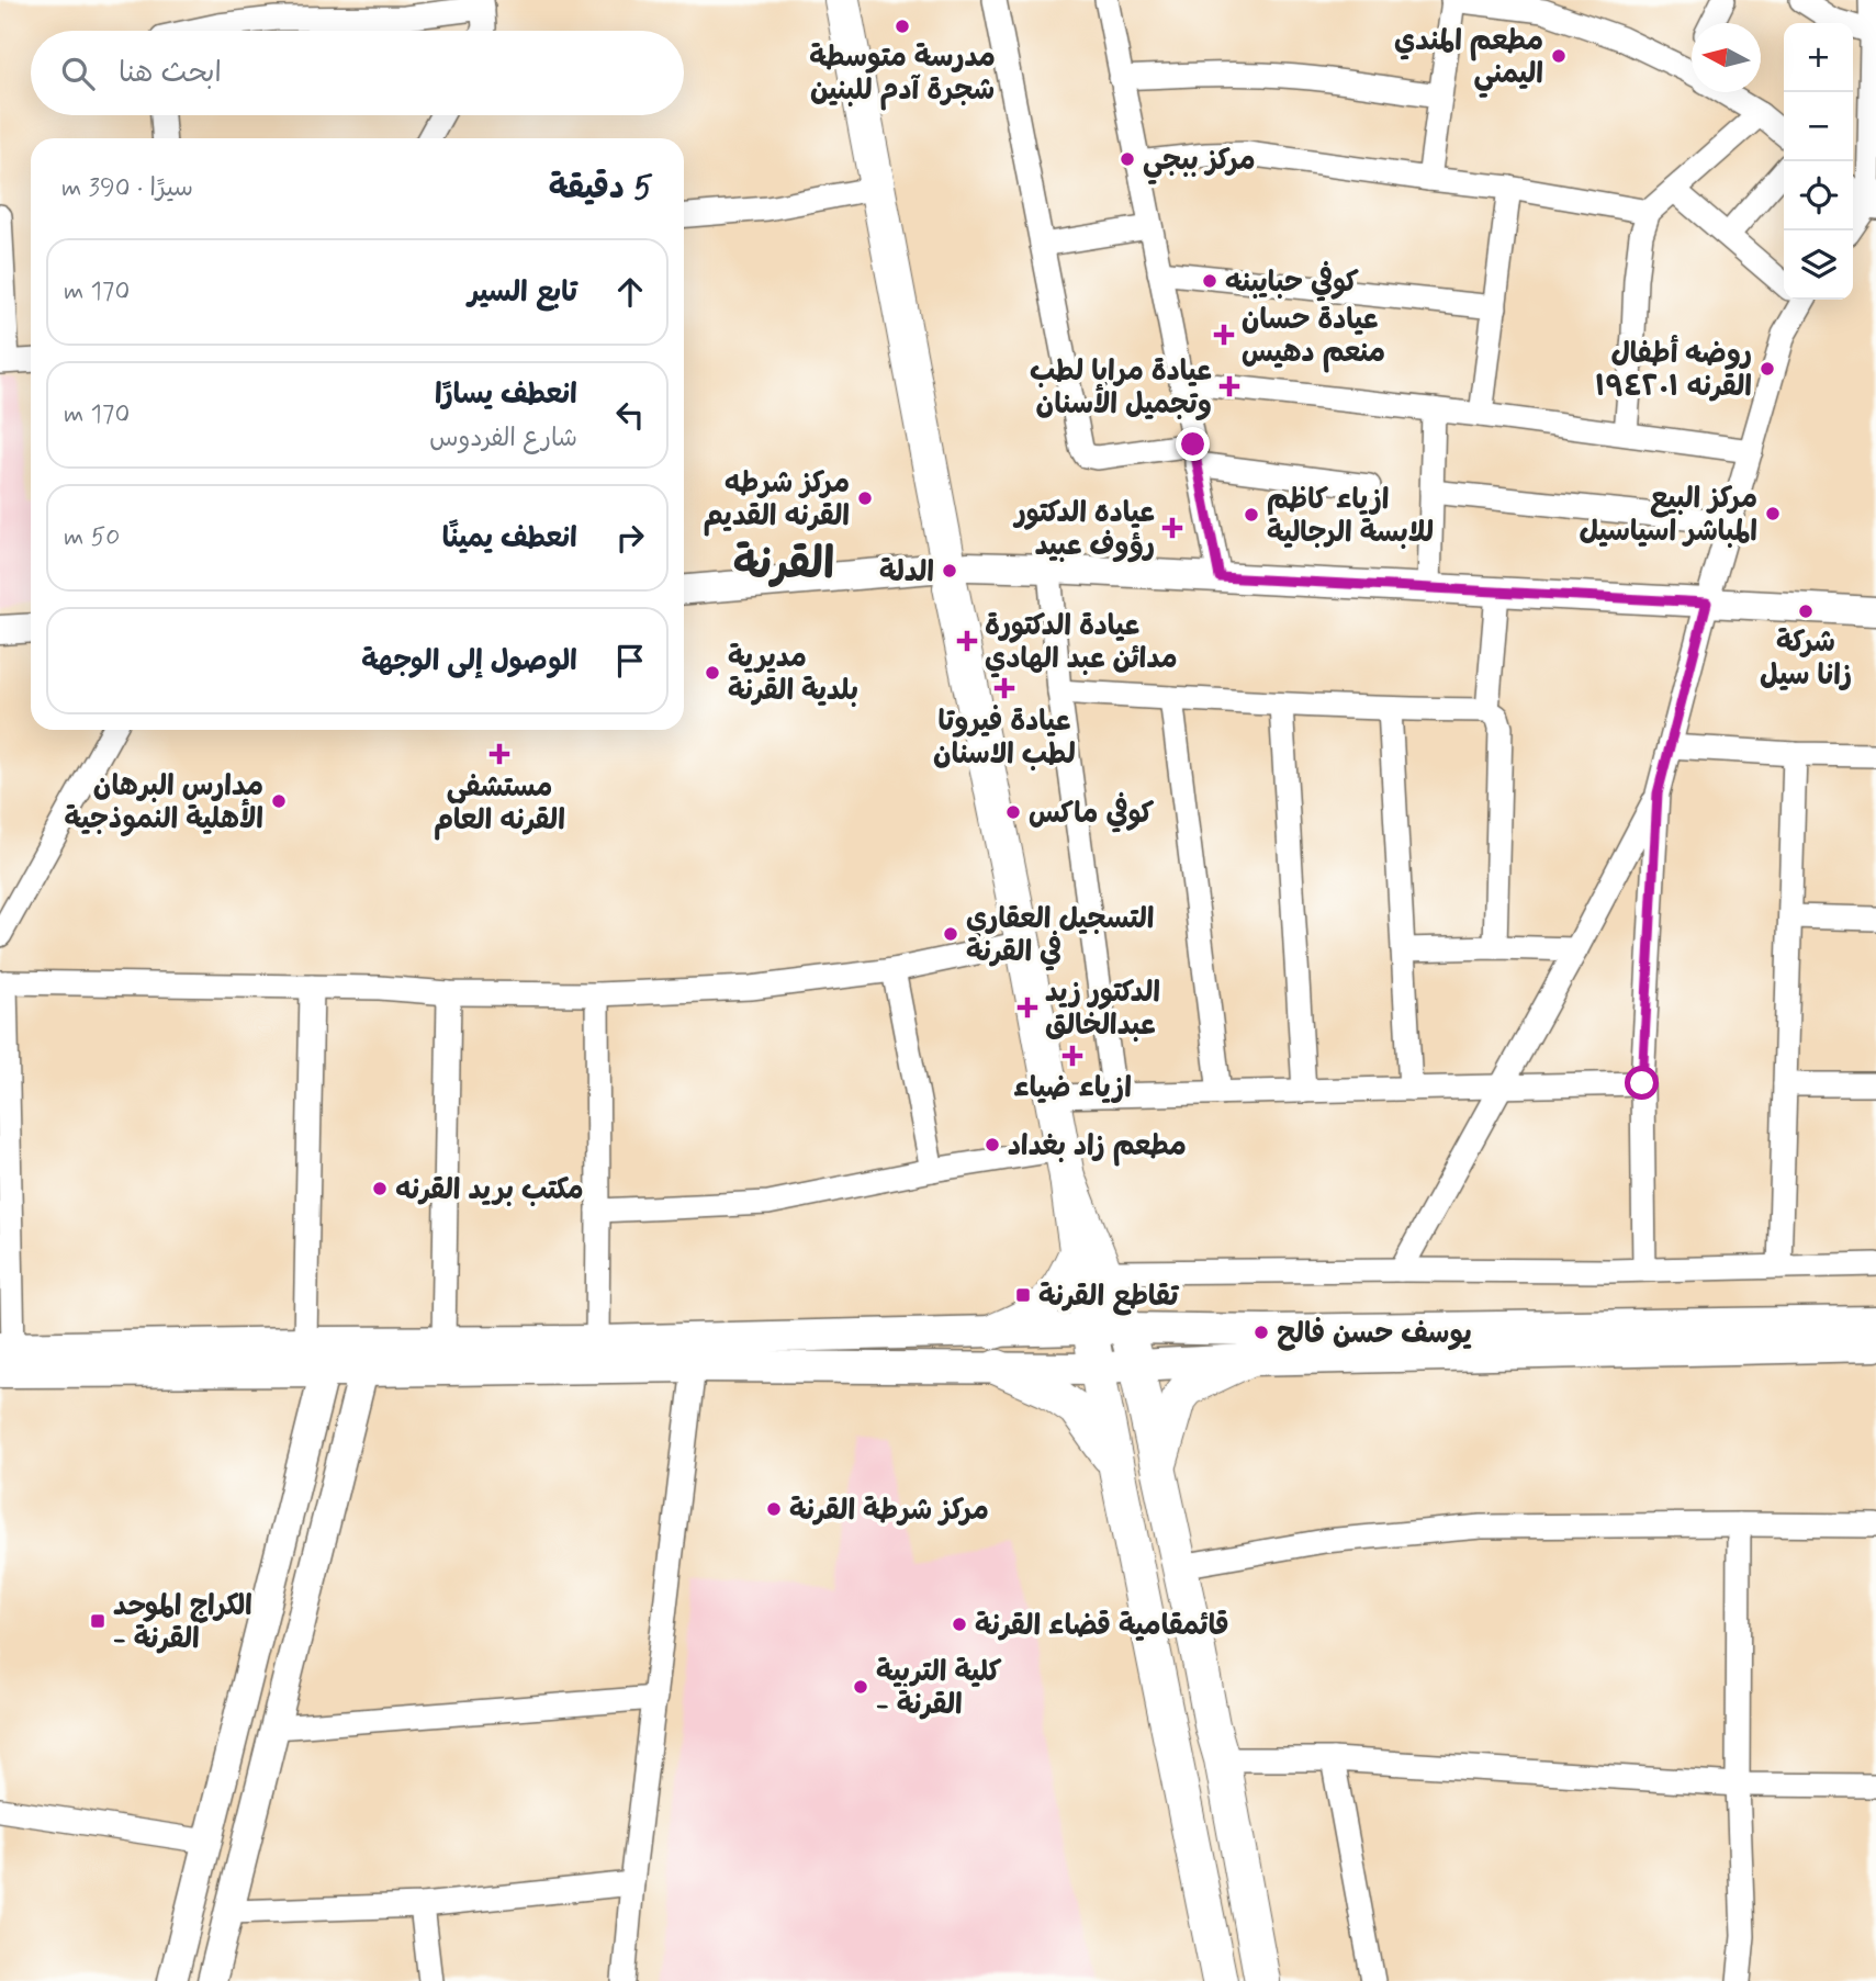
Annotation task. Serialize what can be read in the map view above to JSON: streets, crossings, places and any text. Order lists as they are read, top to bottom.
{
  "districts": ["القرنة"],
  "places": {
    "other": [
      "مدرسة متوسطة شجرة آدم للبنين",
      "مطعم المندي اليمني",
      "مركز ببجي",
      "كوفي حبايبنه",
      "روضه أطفال القرنه ١٩٤٢٠١",
      "مركز شرطه القرنه القديم",
      "مركز البيع المباشر اسياسيل",
      "ازياء كاظم للابسة الرجالية",
      "الدلة",
      "شركة زانا سيل",
      "مديرية بلدية القرنة",
      "مدارس البرهان الأهلية النموذجية",
      "كوفي ماكس",
      "التسجيل العقاري في القرنة",
      "مطعم زاد بغداد",
      "مكتب بريد القرنه",
      "يوسف حسن فالح",
      "مركز شرطة القرنة",
      "قائمقامية قضاء القرنة",
      "كلية التربية - القرنة"
    ],
    "health": [
      "عيادة حسان منعم دهيس",
      "عيادة مرايا لطب وتجميل الأسنان",
      "عياده الدكتور رؤوف عبيد",
      "عيادة الدكتورة مدائن عبد الهادي",
      "عيادة فيروتا لطب الاسنان",
      "مستشفى القرنه العام",
      "الدكتور زيد عبدالخالق",
      "ازياء ضياء"
    ],
    "transit": ["تقاطع القرنة", "الكراج الموحد - القرنة"]
  },
  "north": "left",
  "page": {
    "map_buttons": ["+", "−"],
    "search": "ابحث هنا",
    "heading": ["5 دقيقة", "سيرًا · 390 m"],
    "list": [
      ["تابع السير", "170 m"],
      ["انعطف يسارًا", "شارع الفردوس", "170 m"],
      ["انعطف يمينًا", "50 m"],
      "الوصول إلى الوجهة"
    ]
  }
}
